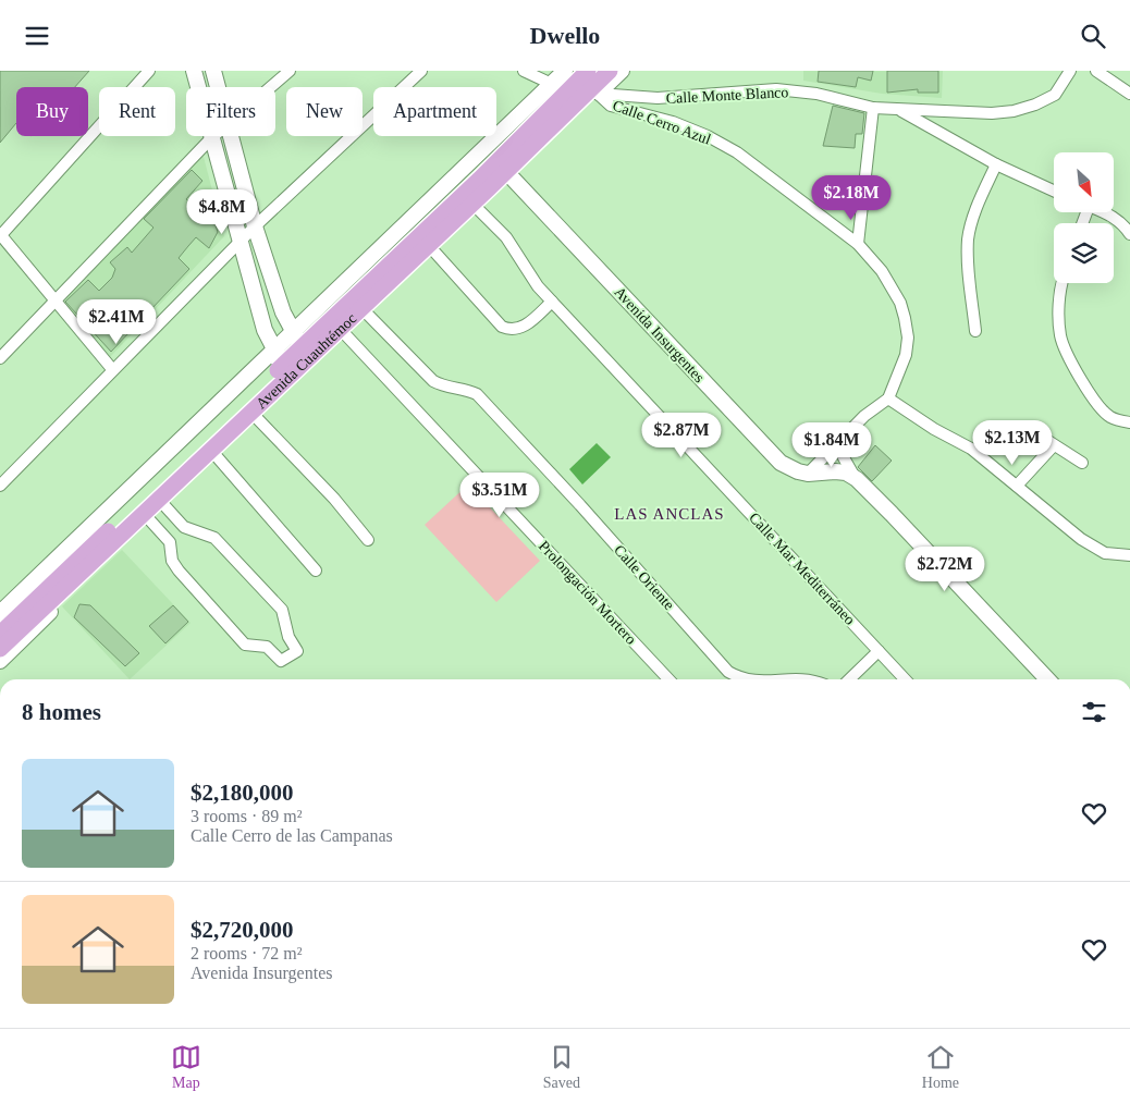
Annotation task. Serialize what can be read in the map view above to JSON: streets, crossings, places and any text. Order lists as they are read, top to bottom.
{
  "streets": {
    "main road": ["Avenida Cuauhtémoc"],
    "street": [
      "Calle Monte Blanco",
      "Calle Cerro Azul",
      "Avenida Insurgentes",
      "Calle Mar Mediterráneo",
      "Calle Oriente",
      "Prolongación Mortero"
    ]
  },
  "crossings": [
    ["Calle Monte Blanco", "Calle Cerro Azul"]
  ],
  "districts": ["LAS ANCLAS"],
  "north": "bottom right",
  "page": {
    "header": "Dwello",
    "chip": [
      "Buy",
      "Rent",
      "Filters",
      "New",
      "Apartment"
    ],
    "price": [
      "$2.18M",
      "$4.8M",
      "$2.41M",
      "$2.87M",
      "$2.13M",
      "$1.84M",
      "$3.51M",
      "$2.72M"
    ],
    "heading": "8 homes",
    "list": [
      {
        "name": "$2,180,000",
        "note": "3 rooms · 89 m² · Calle Cerro de las Campanas"
      },
      {
        "name": "$2,720,000",
        "note": "2 rooms · 72 m² · Avenida Insurgentes"
      }
    ],
    "tabs": ["Map", "Saved", "Home"]
  }
}
